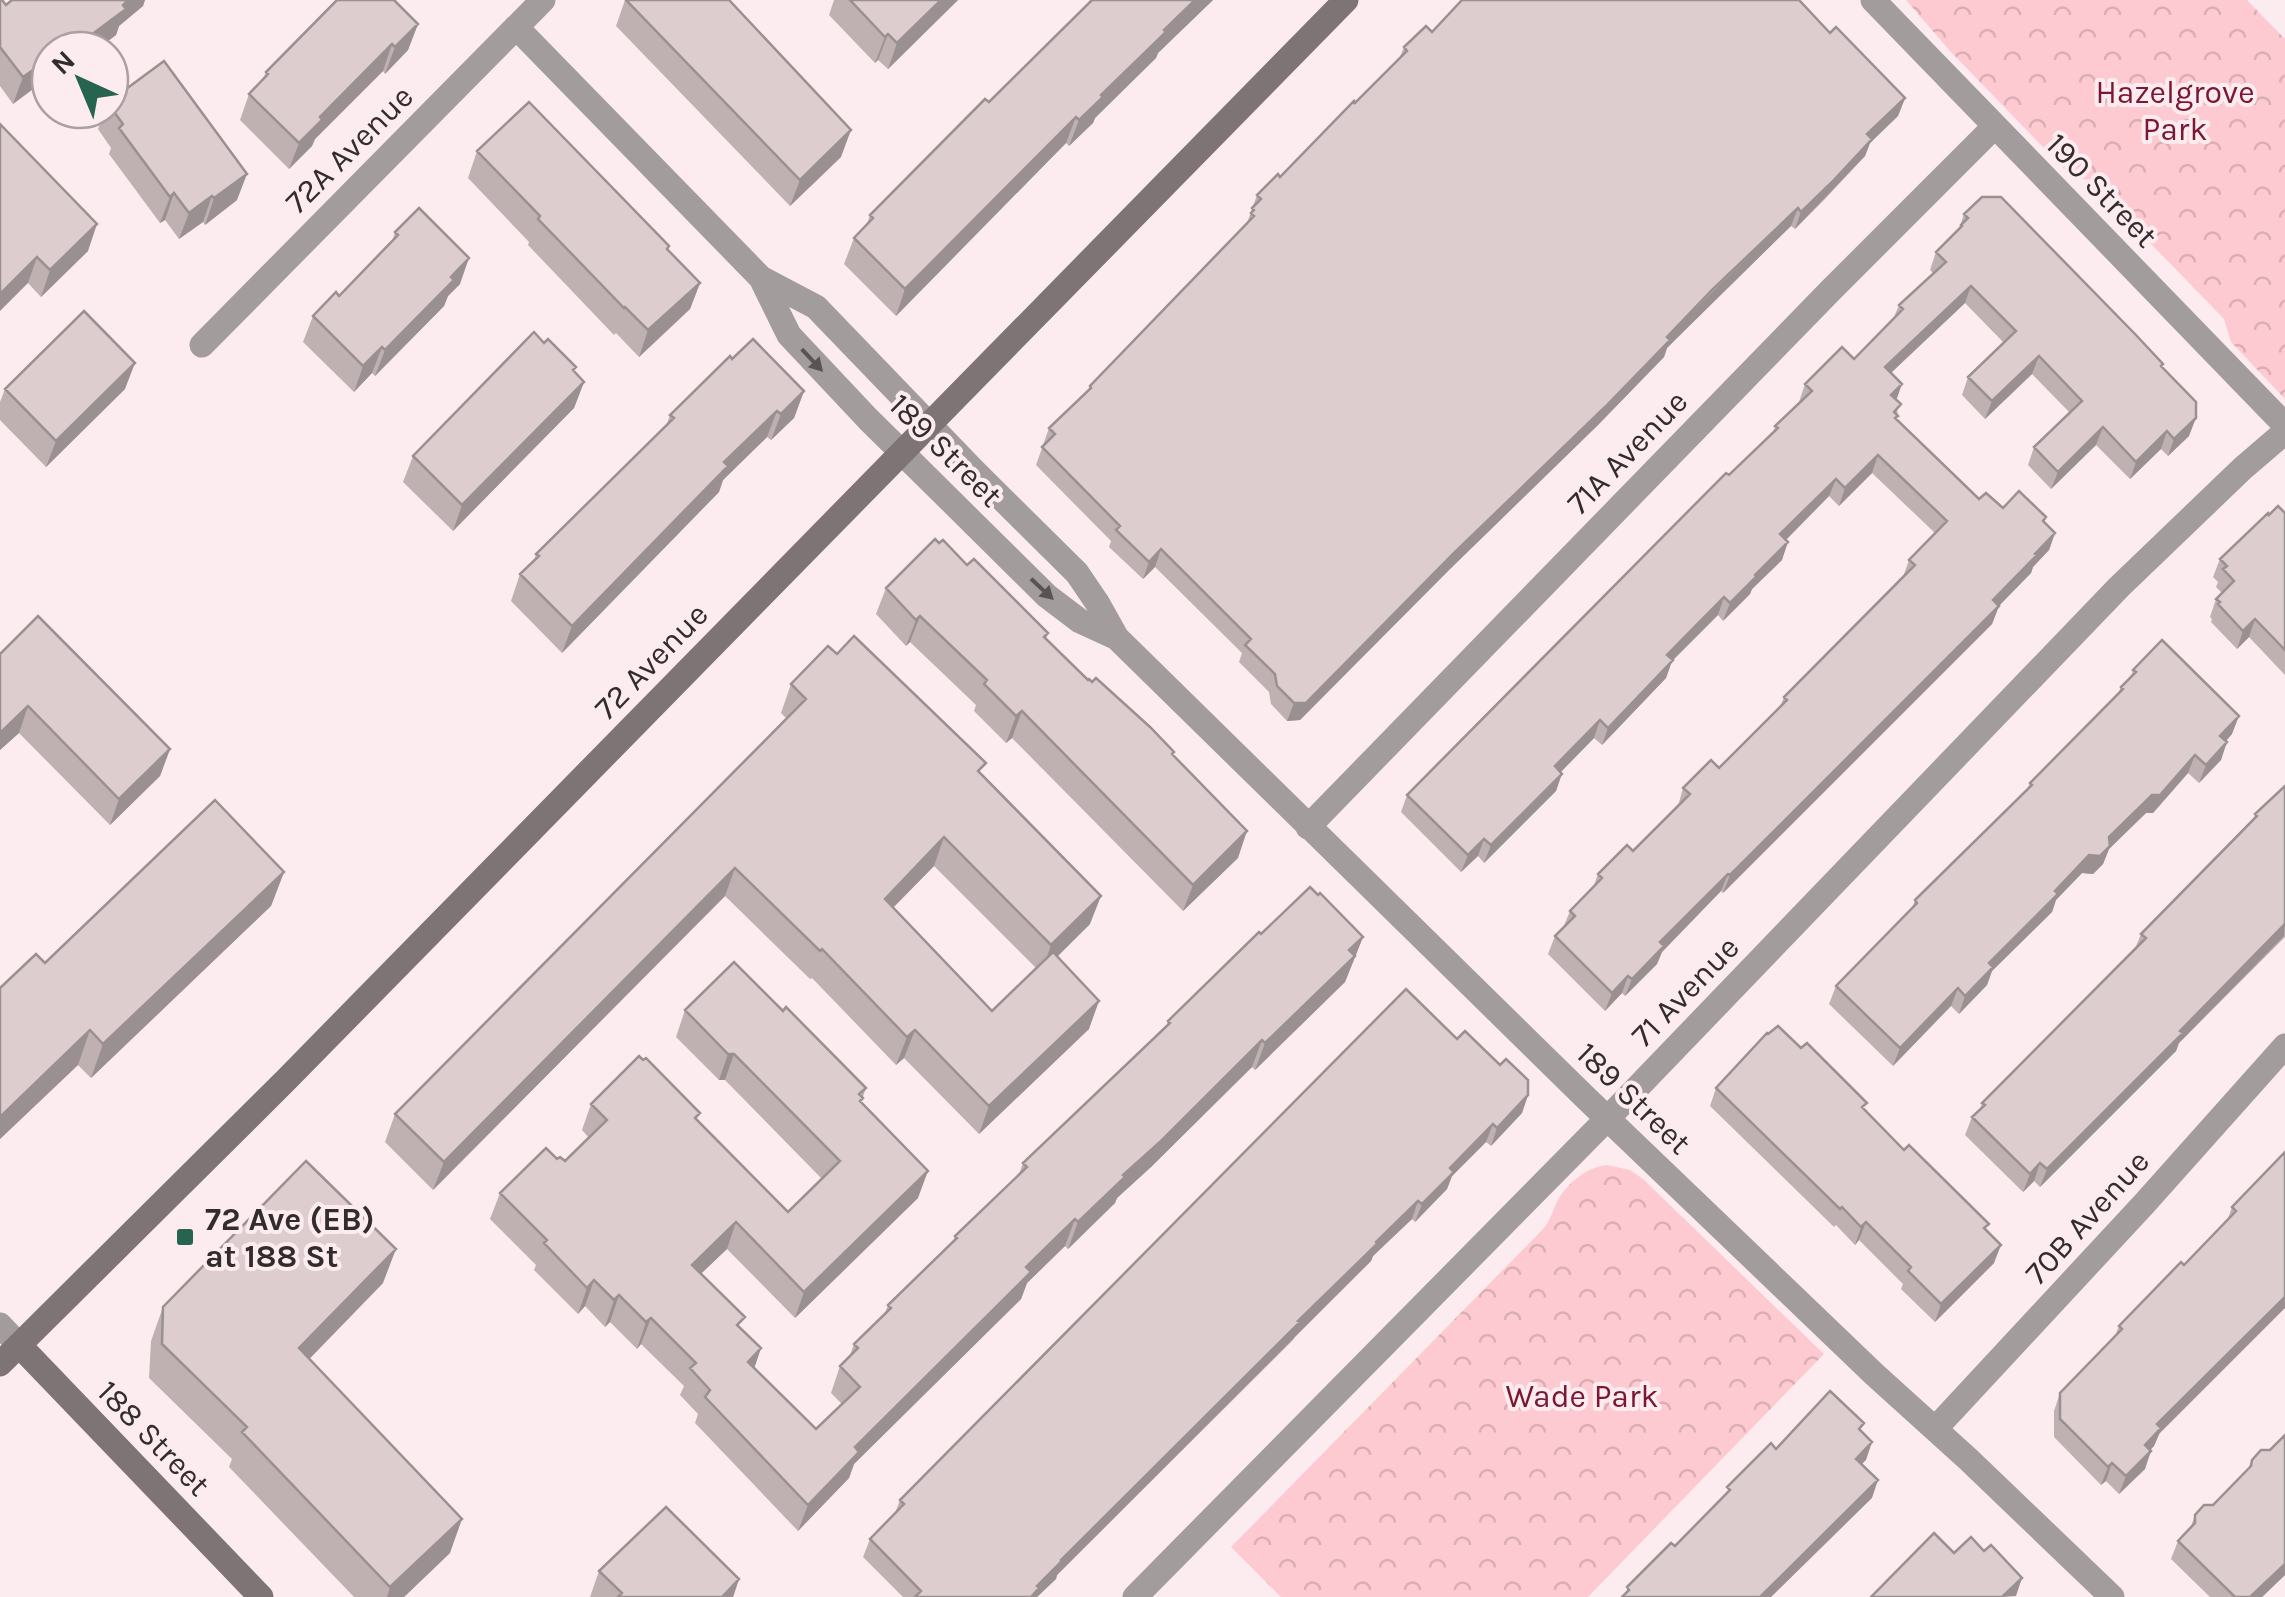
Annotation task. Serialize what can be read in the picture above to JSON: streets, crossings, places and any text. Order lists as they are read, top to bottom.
{
  "streets": {
    "main road": ["72 Avenue", "188 Street"],
    "street": [
      "72A Avenue",
      "190 Street",
      "189 Street",
      "71A Avenue",
      "71 Avenue",
      "70B Avenue"
    ]
  },
  "crossings": [
    ["72A Avenue", "189 Street"],
    ["190 Street", "71A Avenue"],
    ["190 Street", "71 Avenue"],
    ["189 Street", "71A Avenue"],
    ["189 Street", "72 Avenue"],
    ["189 Street", "71 Avenue"],
    ["189 Street", "70B Avenue"],
    ["72 Avenue", "188 Street"]
  ],
  "parks": ["Hazelgrove Park", "Wade Park"],
  "places": {
    "transit": ["72 Ave (EB) at 188 St"]
  },
  "north": "top left"
}
